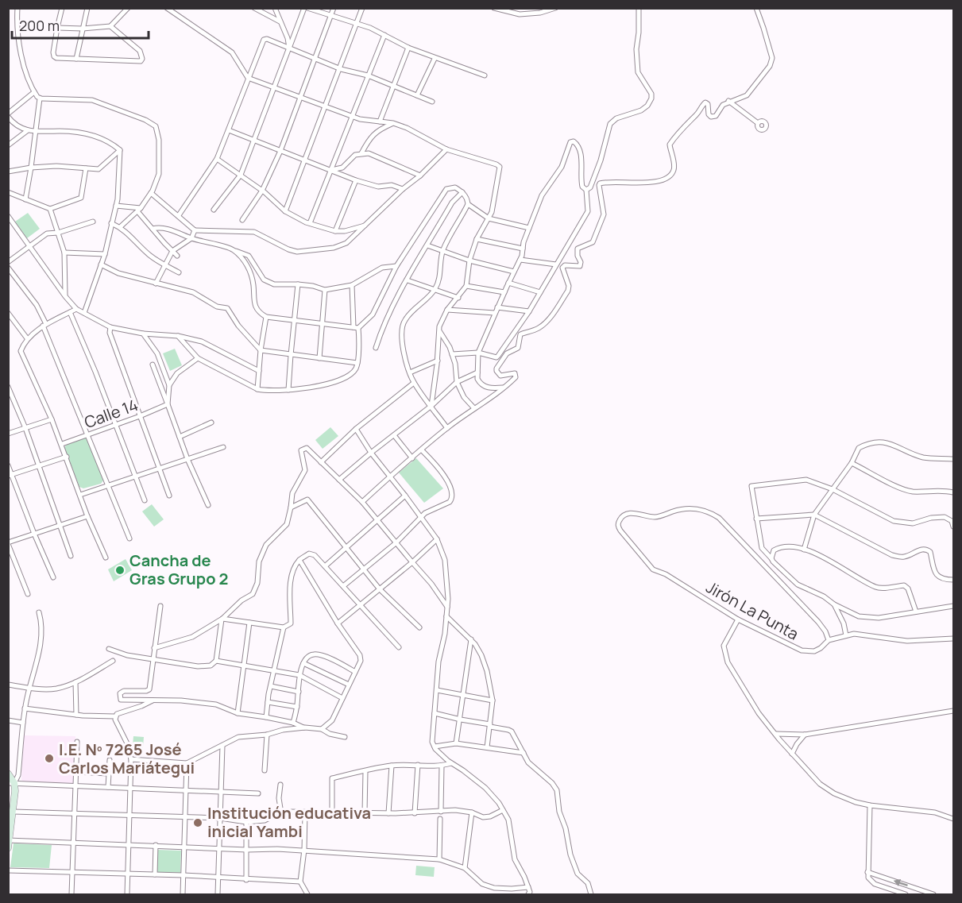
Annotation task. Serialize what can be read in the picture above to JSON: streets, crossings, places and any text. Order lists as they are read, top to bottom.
{
  "streets": {
    "street": ["Calle 14", "Jirón La Punta"]
  },
  "places": ["Cancha de Gras Grupo 2", "I.E. Nº 7265 José Carlos Mariátegui", "Institución educativa inicial Yambi"],
  "scale_bar": "200 m"
}
